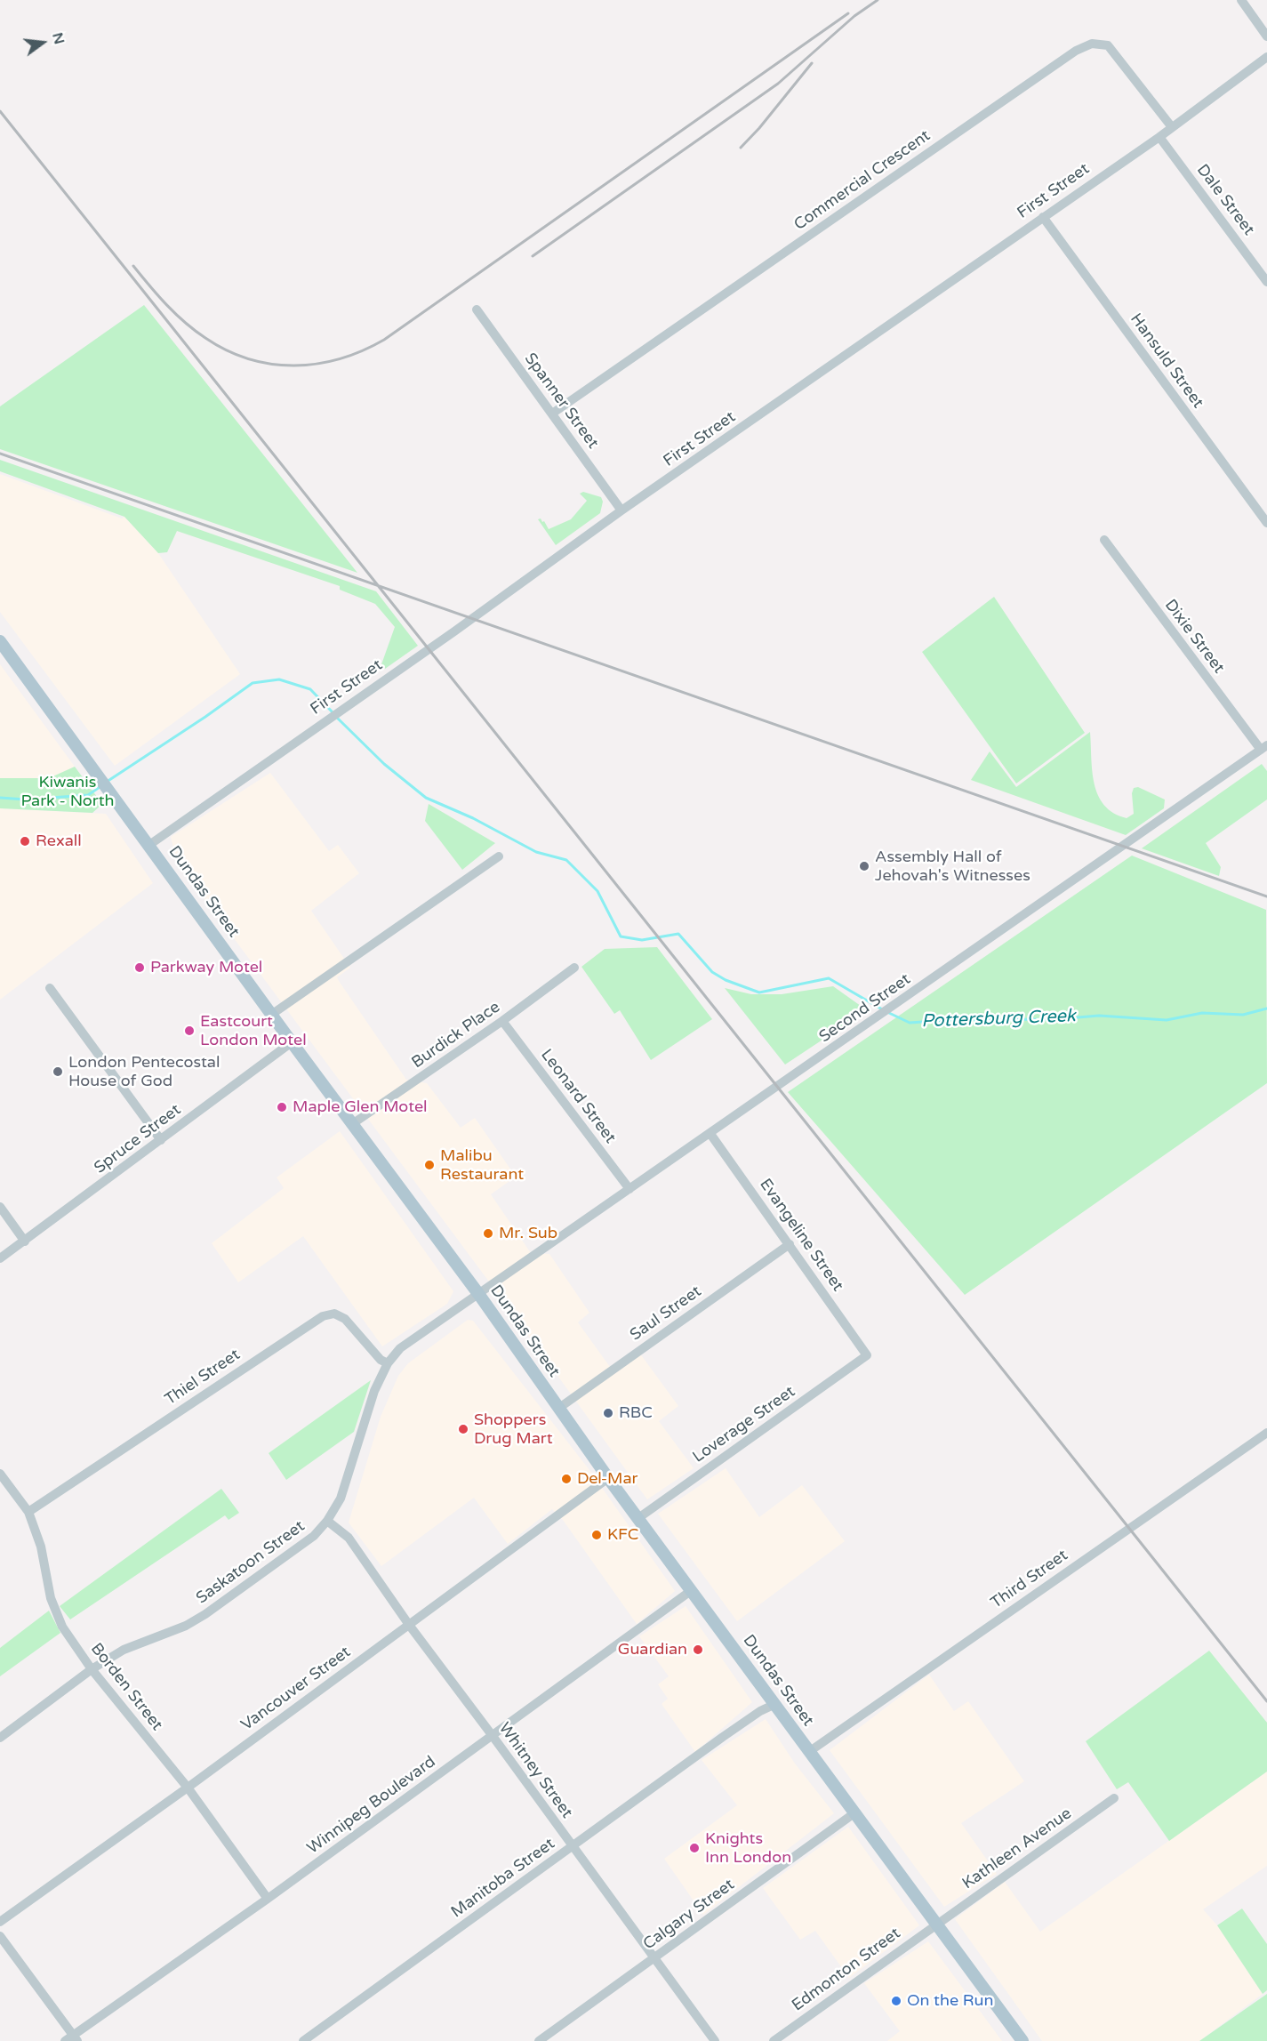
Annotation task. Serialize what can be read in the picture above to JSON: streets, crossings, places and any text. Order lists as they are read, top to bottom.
{
  "streets": {
    "main road": ["Dundas Street"],
    "street": [
      "Commercial Crescent",
      "First Street",
      "Dale Street",
      "Hansuld Street",
      "Spanner Street",
      "Dixie Street",
      "Second Street",
      "Burdick Place",
      "Leonard Street",
      "Spruce Street",
      "Evangeline Street",
      "Saul Street",
      "Thiel Street",
      "Loverage Street",
      "Saskatoon Street",
      "Third Street",
      "Borden Street",
      "Vancouver Street",
      "Whitney Street",
      "Winnipeg Boulevard",
      "Kathleen Avenue",
      "Manitoba Street",
      "Calgary Street",
      "Edmonton Street"
    ]
  },
  "crossings": [
    ["Commercial Crescent", "First Street"],
    ["Commercial Crescent", "Spanner Street"],
    ["First Street", "Dale Street"],
    ["First Street", "Hansuld Street"],
    ["First Street", "Spanner Street"],
    ["First Street", "Dundas Street"],
    ["Dixie Street", "Second Street"],
    ["Dundas Street", "Second Street"],
    ["Dundas Street", "Burdick Place"],
    ["Dundas Street", "Spruce Street"],
    ["Dundas Street", "Saul Street"],
    ["Dundas Street", "Loverage Street"],
    ["Dundas Street", "Saskatoon Street"],
    ["Dundas Street", "Third Street"],
    ["Dundas Street", "Vancouver Street"],
    ["Dundas Street", "Winnipeg Boulevard"],
    ["Dundas Street", "Kathleen Avenue"],
    ["Dundas Street", "Manitoba Street"],
    ["Dundas Street", "Calgary Street"],
    ["Dundas Street", "Edmonton Street"],
    ["Second Street", "Leonard Street"],
    ["Second Street", "Evangeline Street"],
    ["Second Street", "Saskatoon Street"],
    ["Burdick Place", "Leonard Street"],
    ["Evangeline Street", "Saul Street"],
    ["Evangeline Street", "Loverage Street"],
    ["Thiel Street", "Saskatoon Street"],
    ["Thiel Street", "Borden Street"],
    ["Saskatoon Street", "Borden Street"],
    ["Saskatoon Street", "Whitney Street"],
    ["Borden Street", "Vancouver Street"],
    ["Borden Street", "Winnipeg Boulevard"],
    ["Vancouver Street", "Whitney Street"],
    ["Whitney Street", "Winnipeg Boulevard"],
    ["Whitney Street", "Manitoba Street"],
    ["Whitney Street", "Calgary Street"],
    ["Kathleen Avenue", "Edmonton Street"]
  ],
  "water": ["Pottersburg Creek"],
  "parks": ["Kiwanis Park - North"],
  "places": [
    "Rexall",
    "Assembly Hall of Jehovah's Witnesses",
    "Parkway Motel",
    "Eastcourt London Motel",
    "London Pentecostal House of God",
    "Maple Glen Motel",
    "Malibu Restaurant",
    "Mr. Sub",
    "RBC",
    "Shoppers Drug Mart",
    "Del-Mar",
    "KFC",
    "Guardian",
    "Knights Inn London",
    "On the Run"
  ],
  "north": "right"
}
